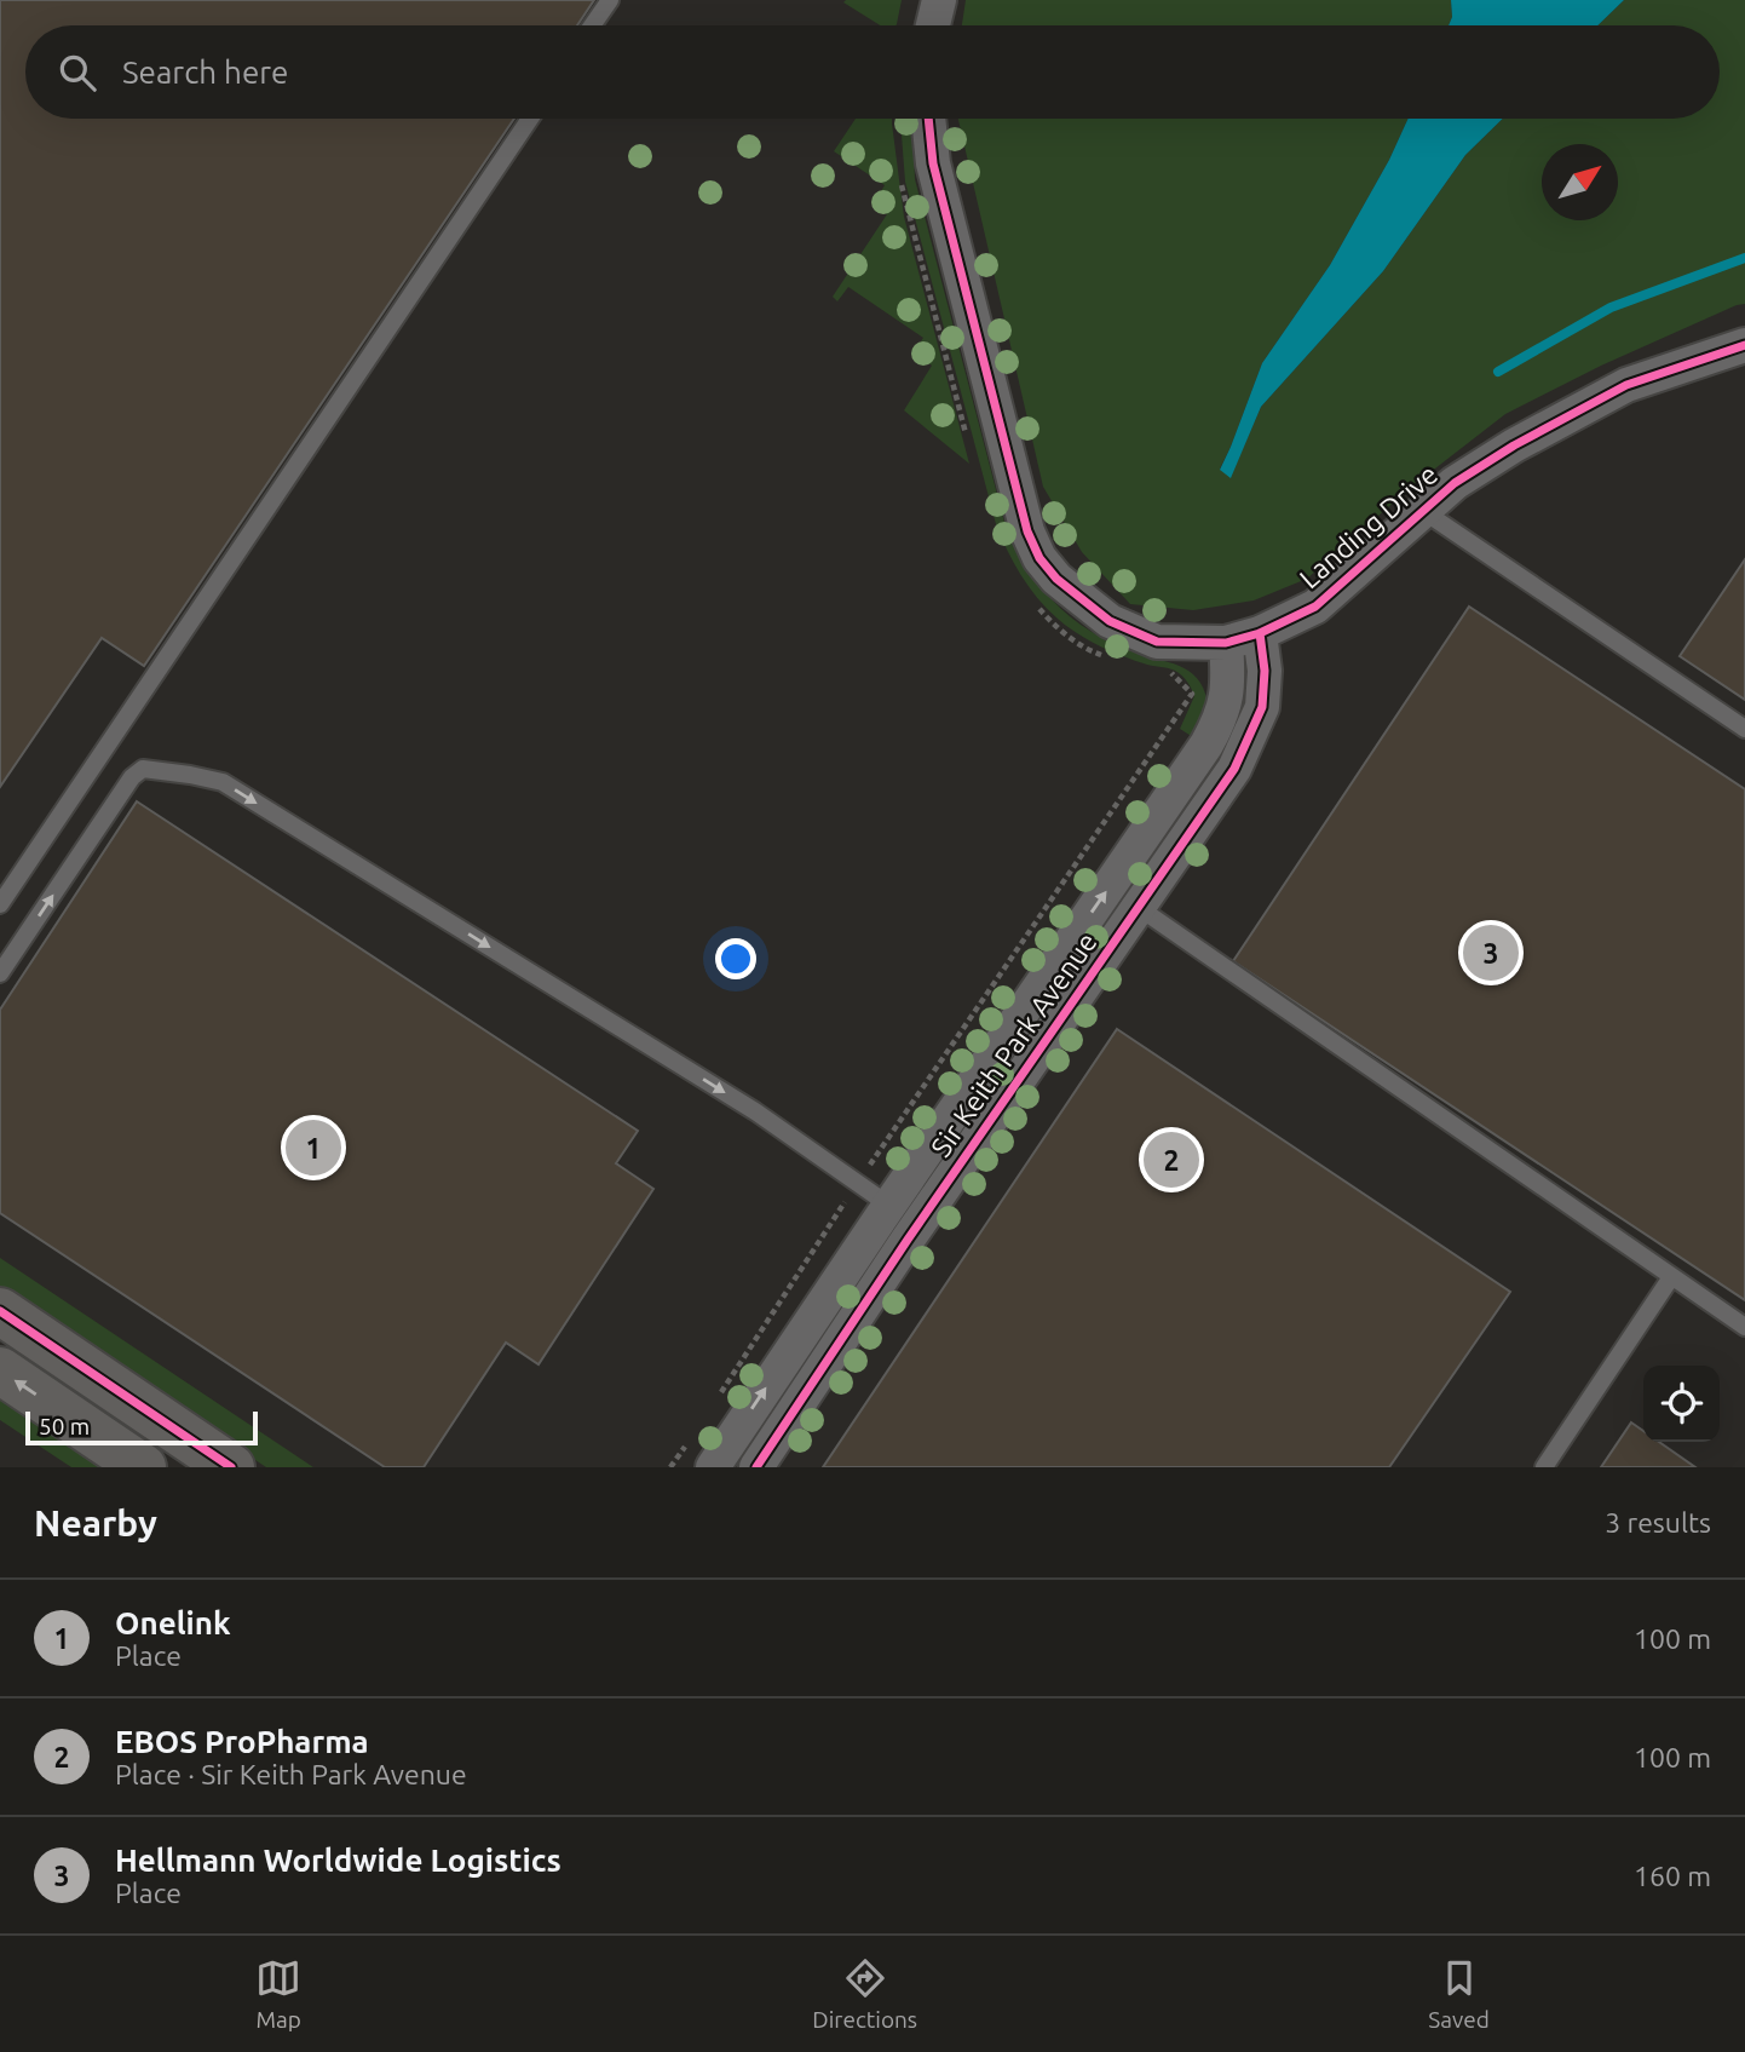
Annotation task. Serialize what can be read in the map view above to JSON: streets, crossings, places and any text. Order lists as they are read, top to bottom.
{
  "streets": {
    "street": ["Landing Drive", "Sir Keith Park Avenue"]
  },
  "crossings": [
    ["Landing Drive", "Sir Keith Park Avenue"]
  ],
  "scale_bar": "50 m",
  "north": "top right",
  "page": {
    "search": "Search here",
    "pins": ["3", "1", "2"],
    "scale": "50 m",
    "heading": ["Nearby", "3 results"],
    "list": [
      {
        "mark": "1",
        "name": "Onelink",
        "note": "Place",
        "value": "100 m"
      },
      {
        "mark": "2",
        "name": "EBOS ProPharma",
        "note": "Place · Sir Keith Park Avenue",
        "value": "100 m"
      },
      {
        "mark": "3",
        "name": "Hellmann Worldwide Logistics",
        "note": "Place",
        "value": "160 m"
      }
    ],
    "nav": ["Map", "Directions", "Saved"]
  }
}
